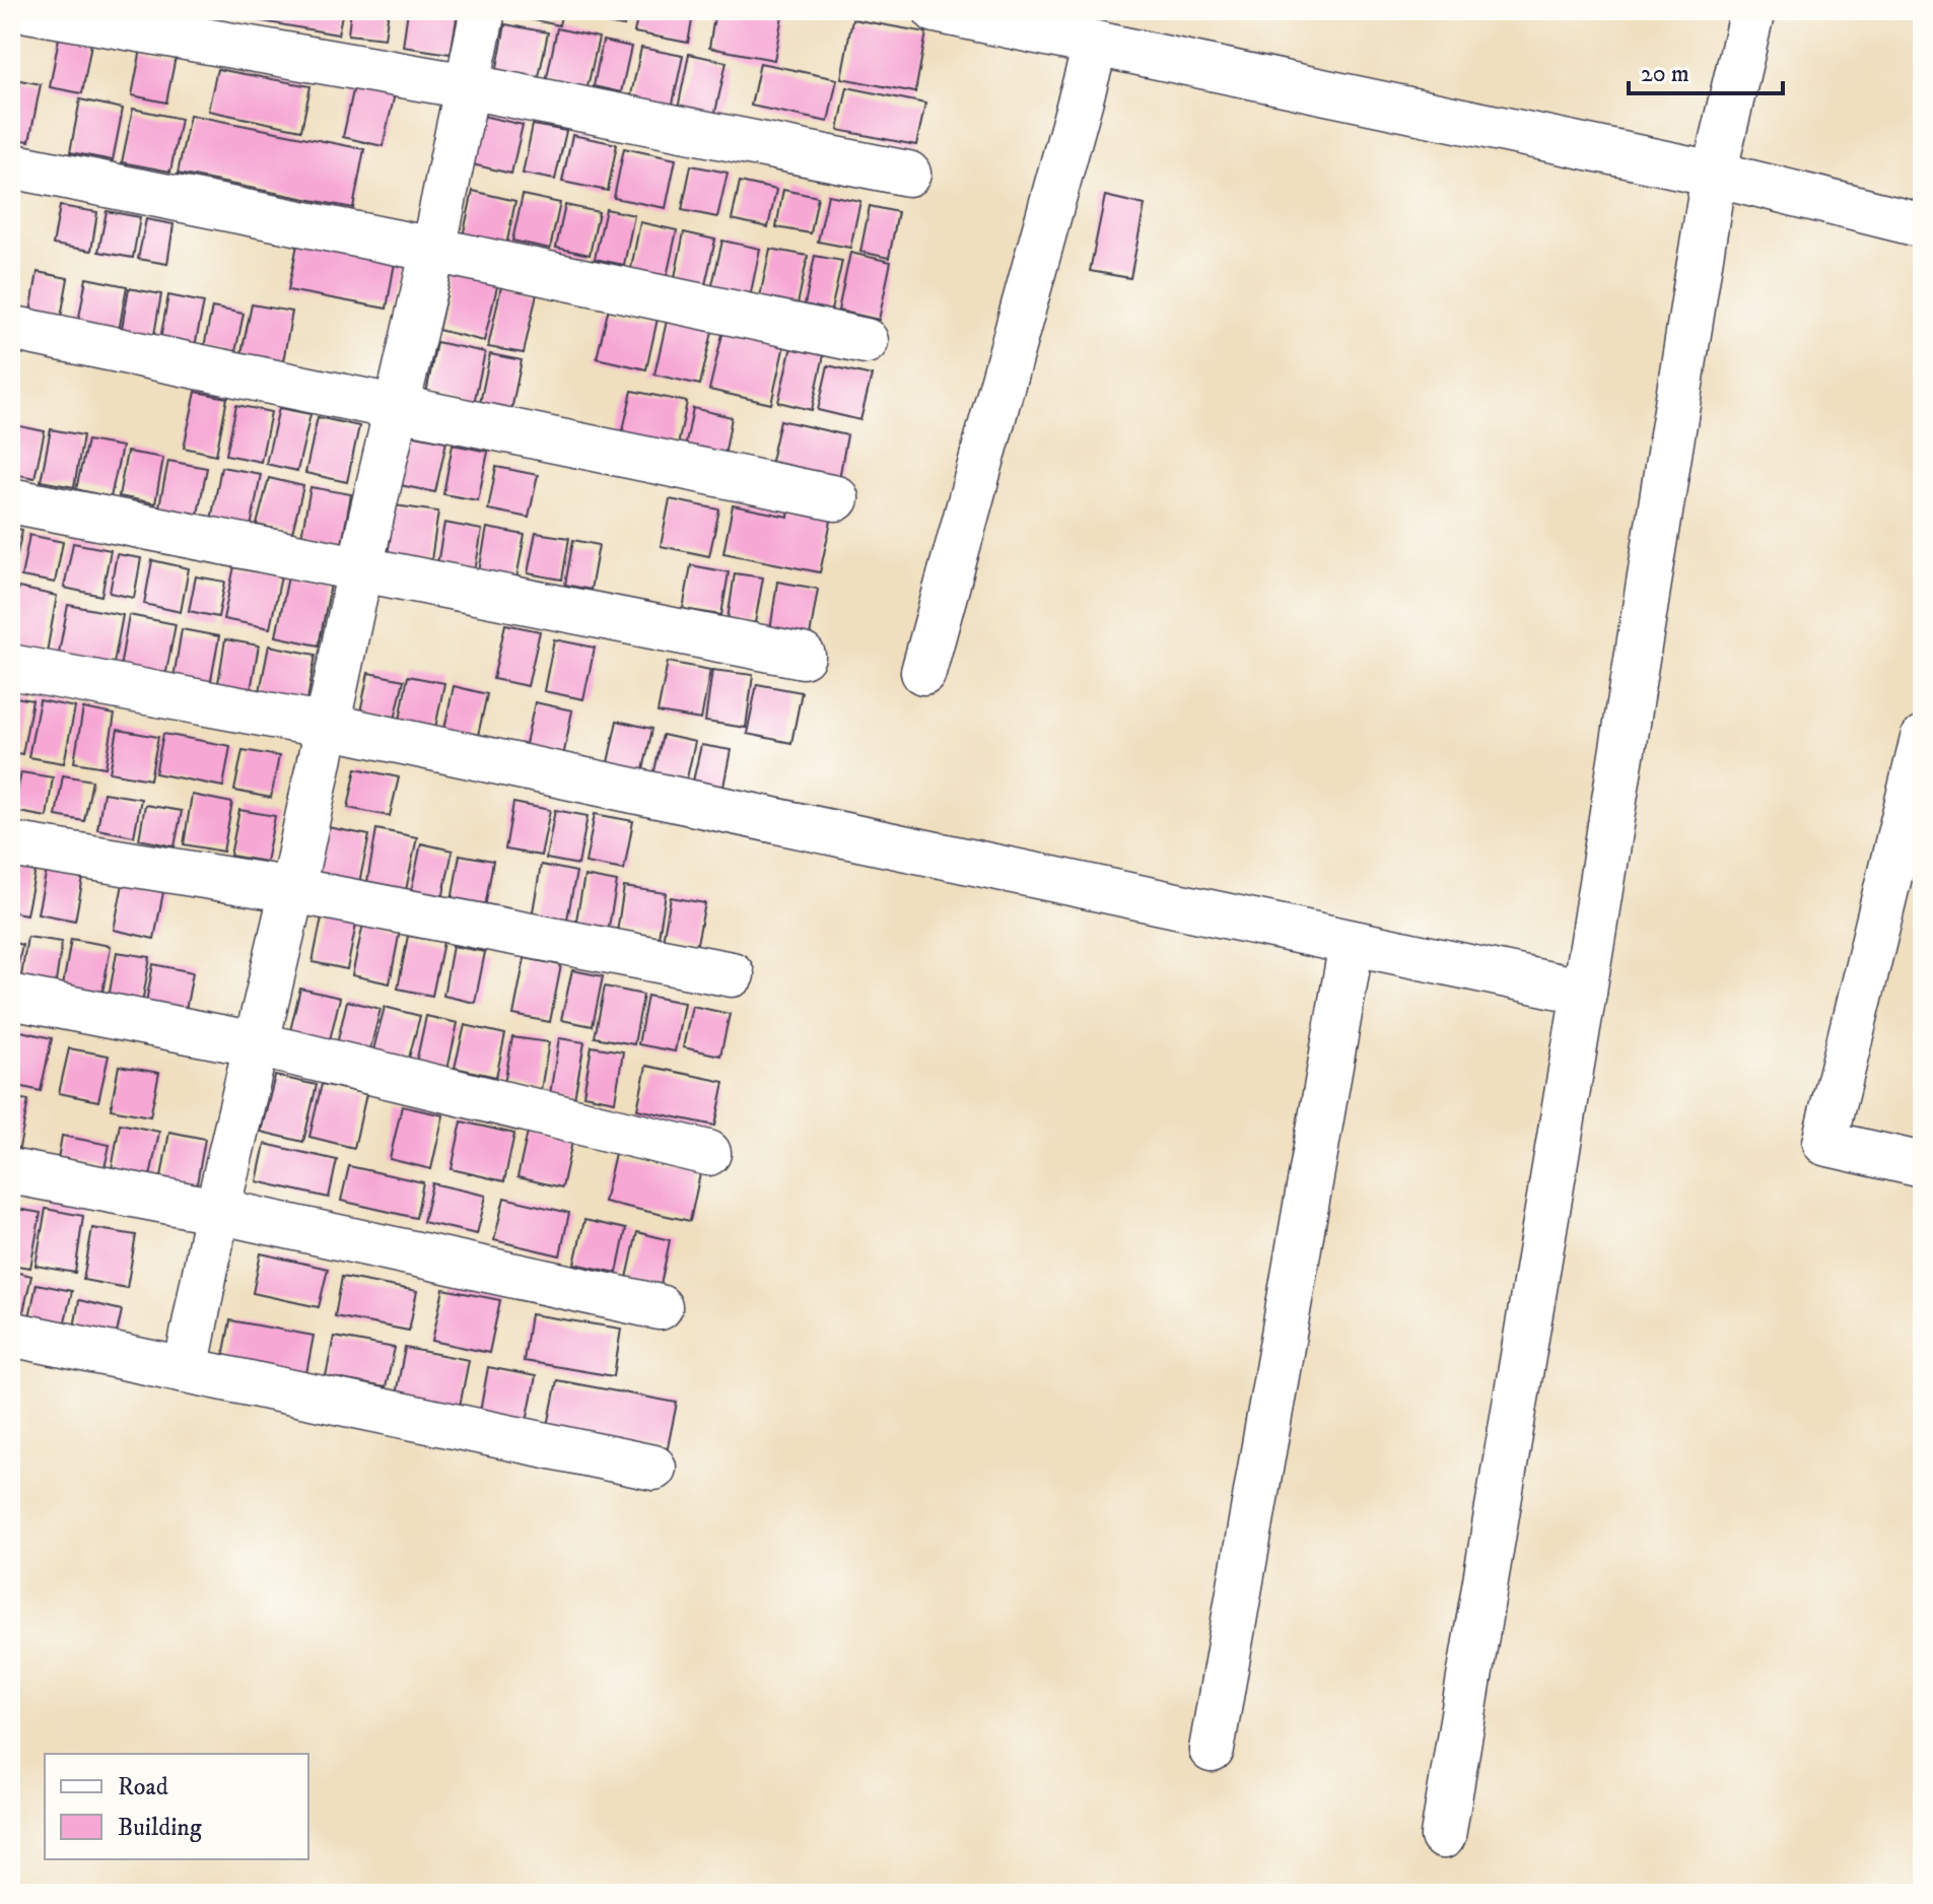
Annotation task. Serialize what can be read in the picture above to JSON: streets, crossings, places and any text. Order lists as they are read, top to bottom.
{
  "legend": ["Road", "Building"],
  "scale_bar": "20 m"
}
